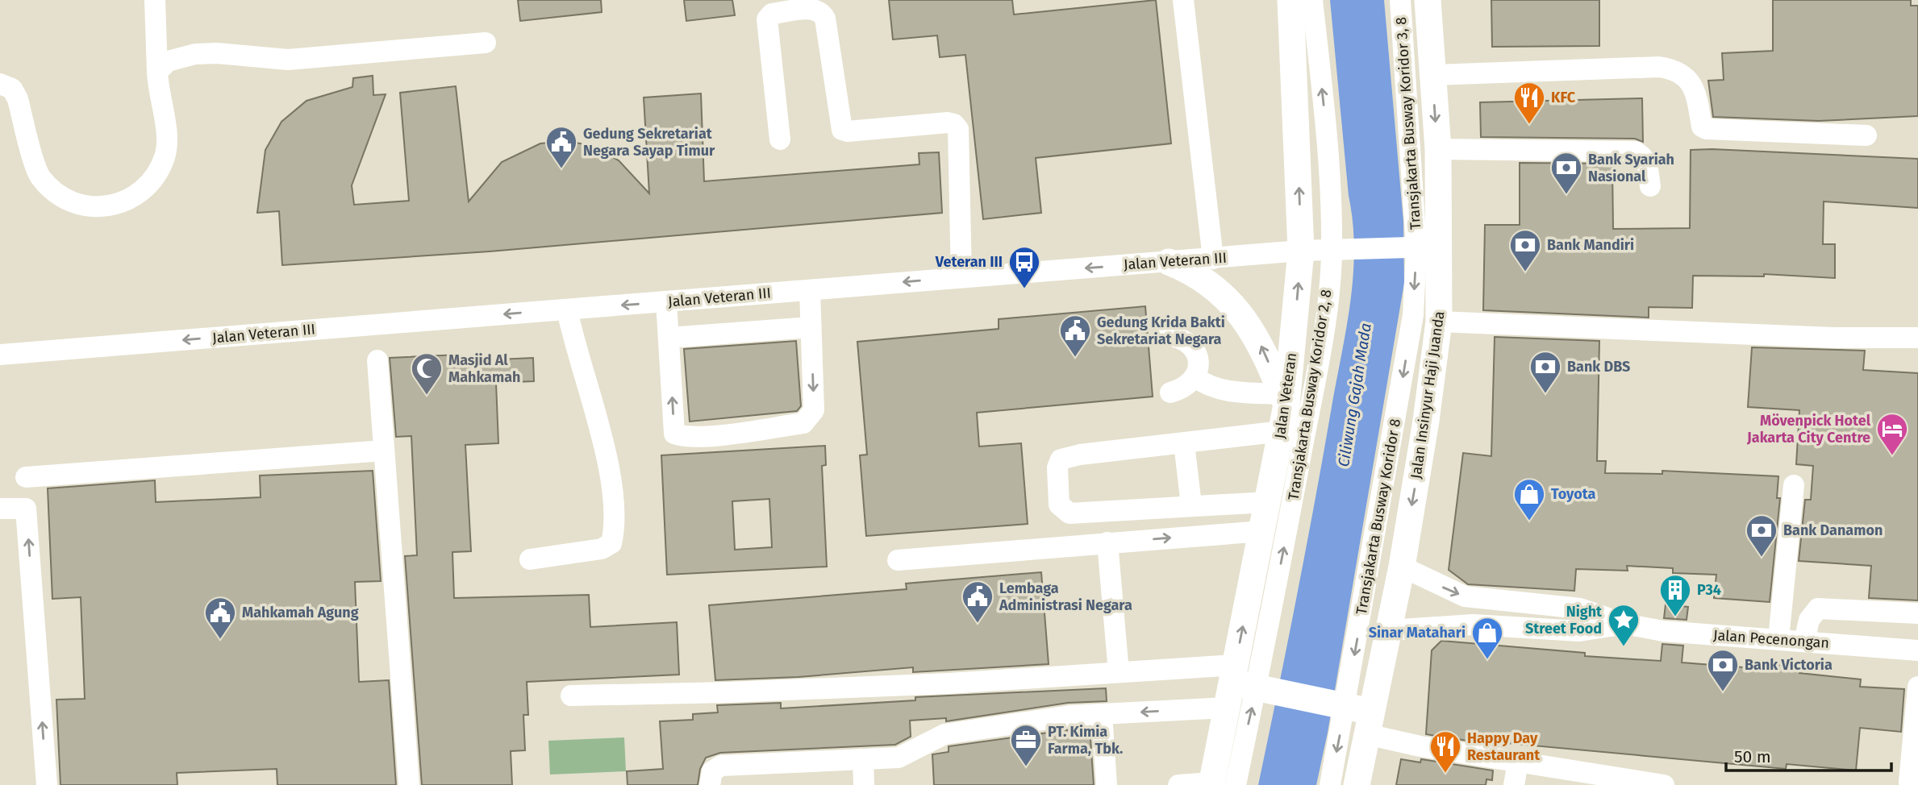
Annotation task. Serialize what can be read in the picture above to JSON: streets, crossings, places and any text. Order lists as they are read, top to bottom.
{
  "streets": {
    "main road": ["Jalan Insinyur Haji Juanda", "Jalan Veteran"],
    "street": [
      "Transjakarta Busway Koridor 3, 8",
      "Jalan Veteran III",
      "Transjakarta Busway Koridor 2, 8",
      "Transjakarta Busway Koridor 8",
      "Jalan Pecenongan"
    ]
  },
  "crossings": [
    ["Transjakarta Busway Koridor 3, 8", "Jalan Veteran III"],
    ["Transjakarta Busway Koridor 3, 8", "Jalan Insinyur Haji Juanda"],
    ["Transjakarta Busway Koridor 3, 8", "Transjakarta Busway Koridor 8"],
    ["Jalan Veteran III", "Transjakarta Busway Koridor 2, 8"],
    ["Jalan Veteran III", "Jalan Insinyur Haji Juanda"],
    ["Jalan Veteran III", "Jalan Veteran"],
    ["Jalan Veteran III", "Transjakarta Busway Koridor 8"],
    ["Transjakarta Busway Koridor 2, 8", "Jalan Veteran"],
    ["Jalan Insinyur Haji Juanda", "Transjakarta Busway Koridor 8"],
    ["Jalan Insinyur Haji Juanda", "Jalan Pecenongan"]
  ],
  "one_way": ["Jalan Insinyur Haji Juanda", "Jalan Veteran", "Transjakarta Busway Koridor 8"],
  "water": ["Ciliwung Gajah Mada"],
  "places": {
    "restaurant": ["KFC", "Happy Day Restaurant"],
    "public building": [
      "Gedung Sekretariat Negara Sayap Timur",
      "Gedung Krida Bakti Sekretariat Negara",
      "Lembaga Administrasi Negara",
      "Mahkamah Agung"
    ],
    "bank": [
      "Bank Syariah Nasional",
      "Bank Mandiri",
      "Bank DBS",
      "Bank Danamon",
      "Bank Victoria"
    ],
    "bus stop": ["Veteran III"],
    "mosque": ["Masjid Al Mahkamah"],
    "hotel": ["Mövenpick Hotel Jakarta City Centre"],
    "shop": ["Toyota", "Sinar Matahari"],
    "building": ["P34"],
    "place": ["Night Street Food"],
    "office": ["PT. Kimia Farma, Tbk."]
  },
  "scale_bar": "50 m"
}
